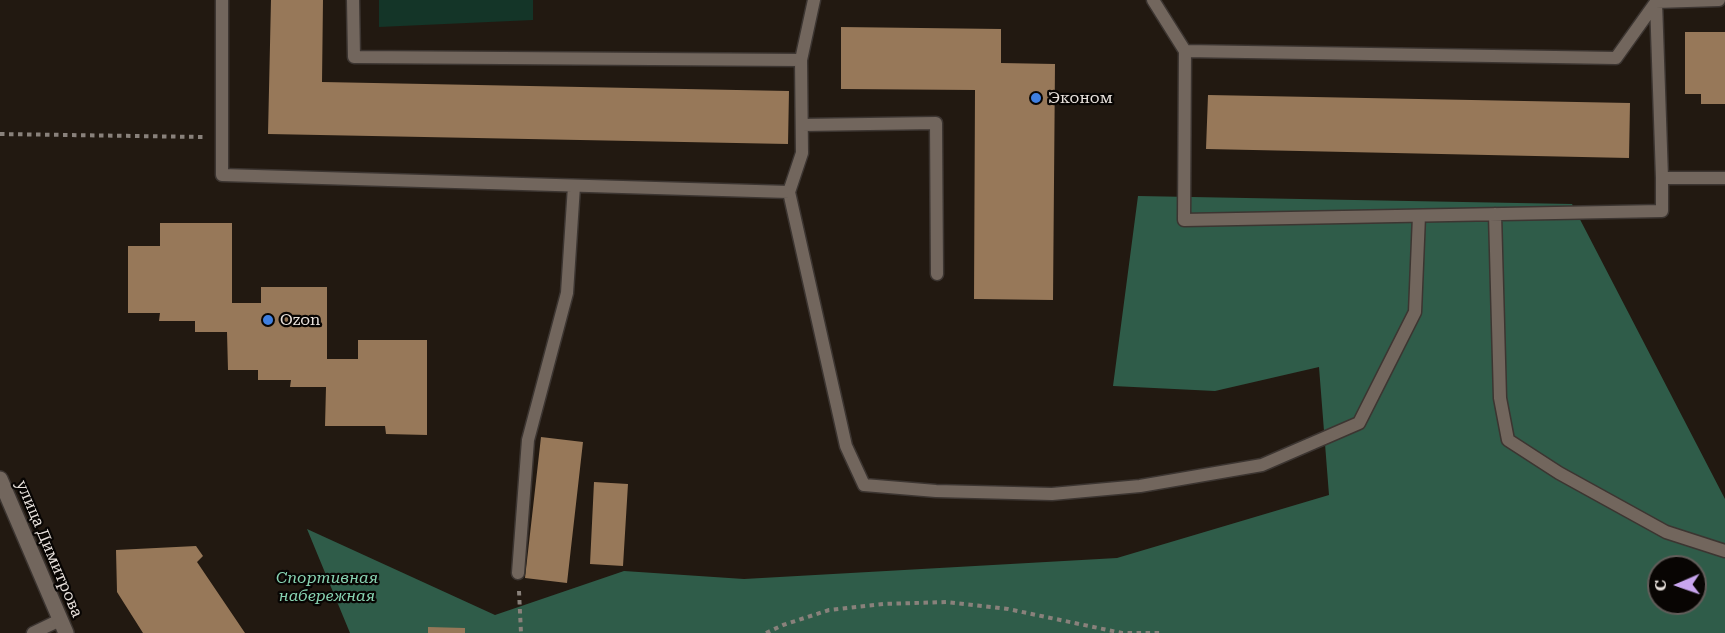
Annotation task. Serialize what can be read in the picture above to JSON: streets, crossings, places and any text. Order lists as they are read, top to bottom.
{
  "streets": {
    "street": ["улица Димитрова"]
  },
  "parks": ["Спортивная набережная"],
  "places": ["Эконом", "Ozon"],
  "north": "left"
}
